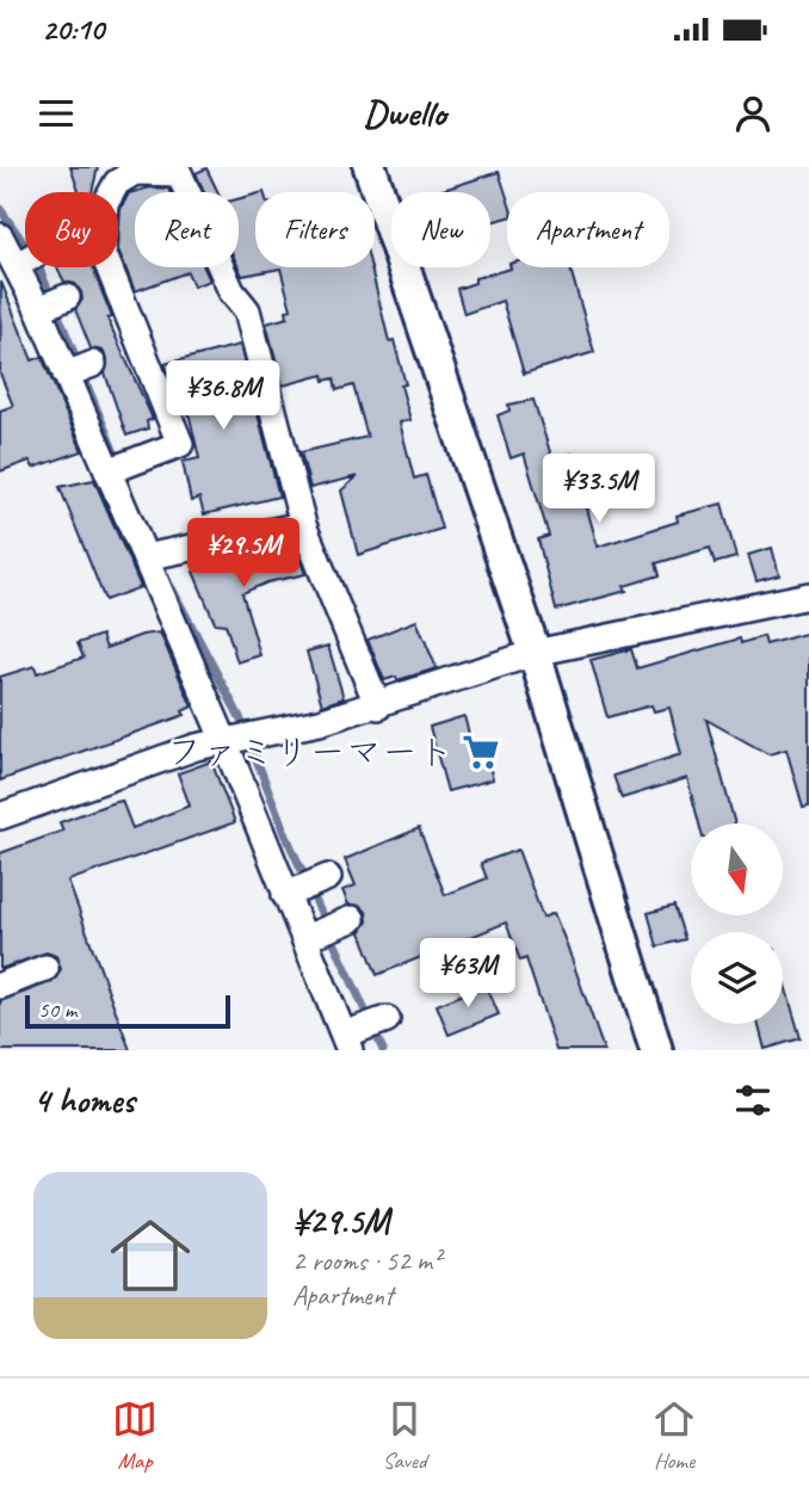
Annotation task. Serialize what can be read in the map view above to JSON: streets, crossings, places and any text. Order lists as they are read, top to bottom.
{
  "places": {
    "supermarket": ["ファミリーマート"]
  },
  "scale_bar": "50 m",
  "north": "bottom",
  "page": {
    "status": "20:10",
    "header": "Dwello",
    "chip": [
      "Buy",
      "Rent",
      "Filters",
      "New",
      "Apartment"
    ],
    "price": [
      "¥36.8M",
      "¥33.5M",
      "¥29.5M",
      "¥63M"
    ],
    "scale": "50 m",
    "heading": "4 homes",
    "list": [
      {
        "name": "¥29.5M",
        "note": "2 rooms · 52 m² · Apartment"
      }
    ],
    "tabs": ["Map", "Saved", "Home"]
  }
}
